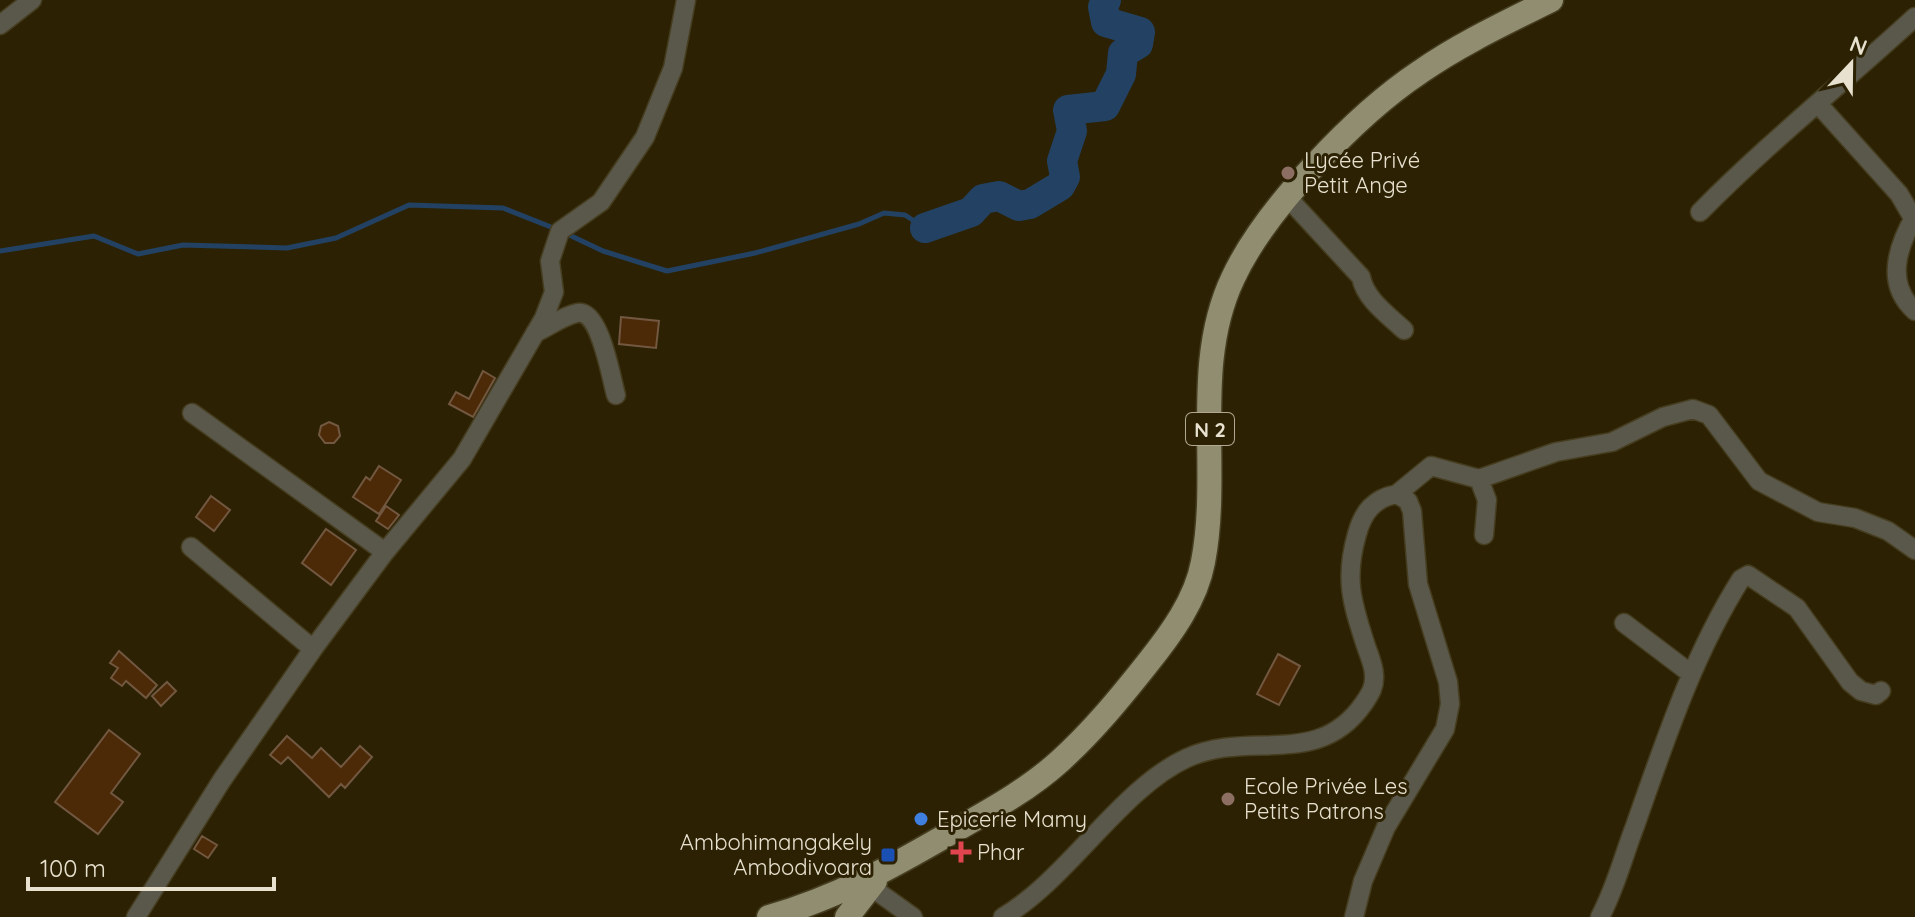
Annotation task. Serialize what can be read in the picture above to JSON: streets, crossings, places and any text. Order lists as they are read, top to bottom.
{
  "streets": {
    "main road": ["N 2"]
  },
  "places": {
    "other": ["Lycée Privé Petit Ange", "Ecole Privée Les Petits Patrons", "Epicerie Mamy"],
    "health": ["Phar"],
    "transit": ["Ambohimangakely Ambodivoara"]
  },
  "scale_bar": "100 m",
  "north": "top"
}
